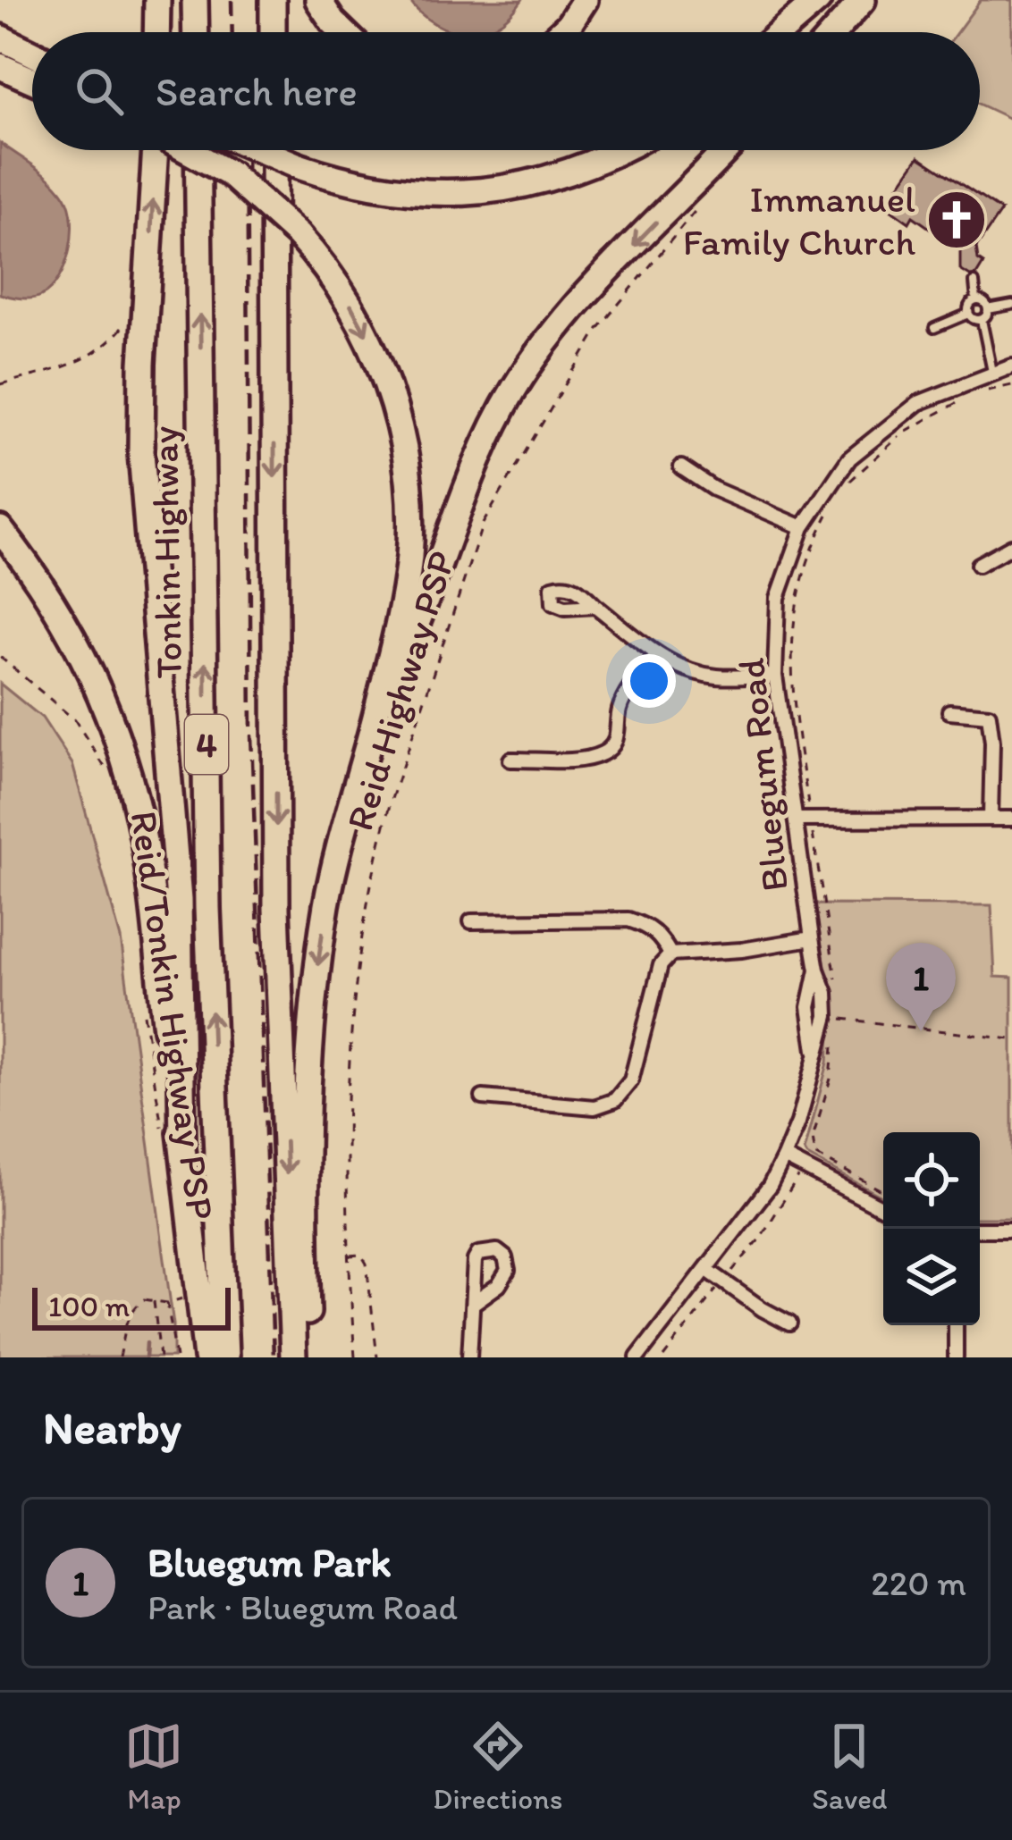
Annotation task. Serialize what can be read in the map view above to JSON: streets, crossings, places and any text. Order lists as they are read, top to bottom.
{
  "streets": {
    "highway": ["Tonkin Highway", "4"],
    "street": ["Bluegum Road"],
    "path": ["Reid Highway PSP", "Reid/Tonkin Highway PSP"]
  },
  "places": {
    "church": ["Immanuel Family Church"]
  },
  "scale_bar": "100 m",
  "page": {
    "search": "Search here",
    "pins": "1",
    "scale": "100 m",
    "heading": "Nearby",
    "list": [
      {
        "mark": "1",
        "name": "Bluegum Park",
        "note": "Park · Bluegum Road",
        "value": "220 m"
      }
    ],
    "nav": ["Map", "Directions", "Saved"]
  }
}
